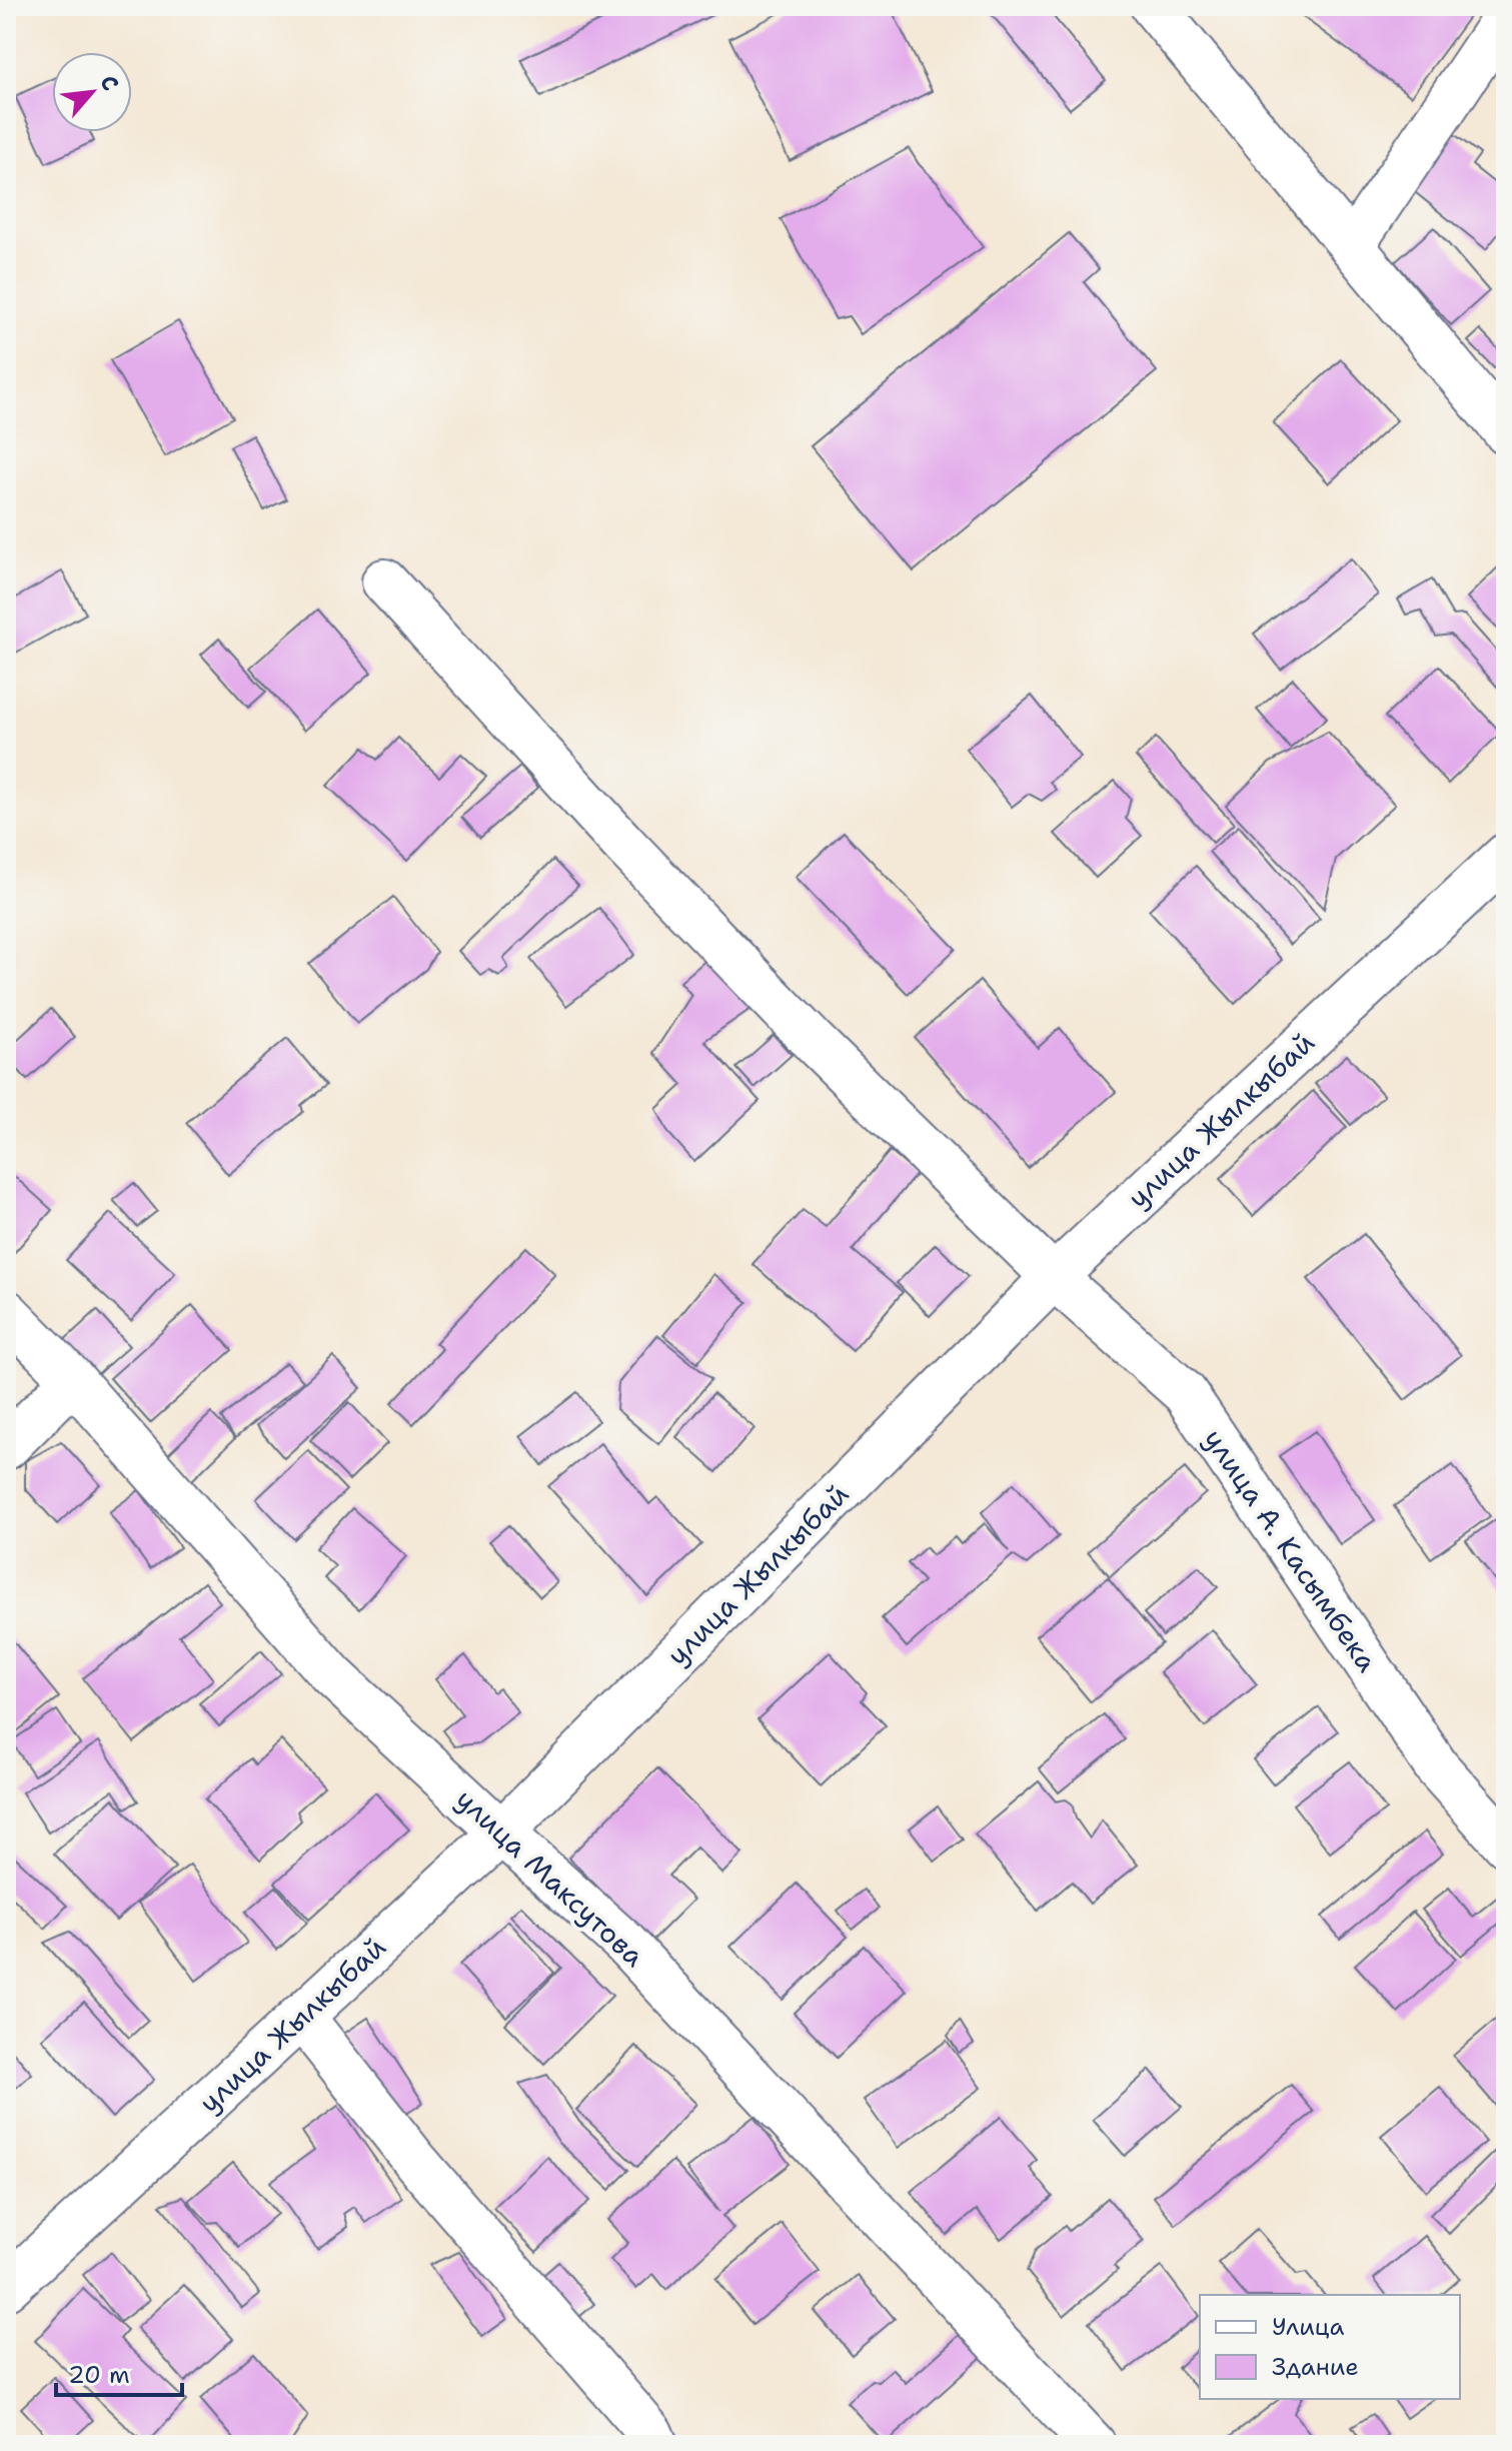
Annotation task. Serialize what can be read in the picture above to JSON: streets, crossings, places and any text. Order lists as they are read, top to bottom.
{
  "streets": {
    "street": ["улица Жылкыбай", "улица А. Касымбека", "улица Максутова"]
  },
  "crossings": [
    ["улица Жылкыбай", "улица А. Касымбека"],
    ["улица Жылкыбай", "улица Максутова"]
  ],
  "legend": ["Улица", "Здание"],
  "scale_bar": "20 m",
  "north": "top right"
}
